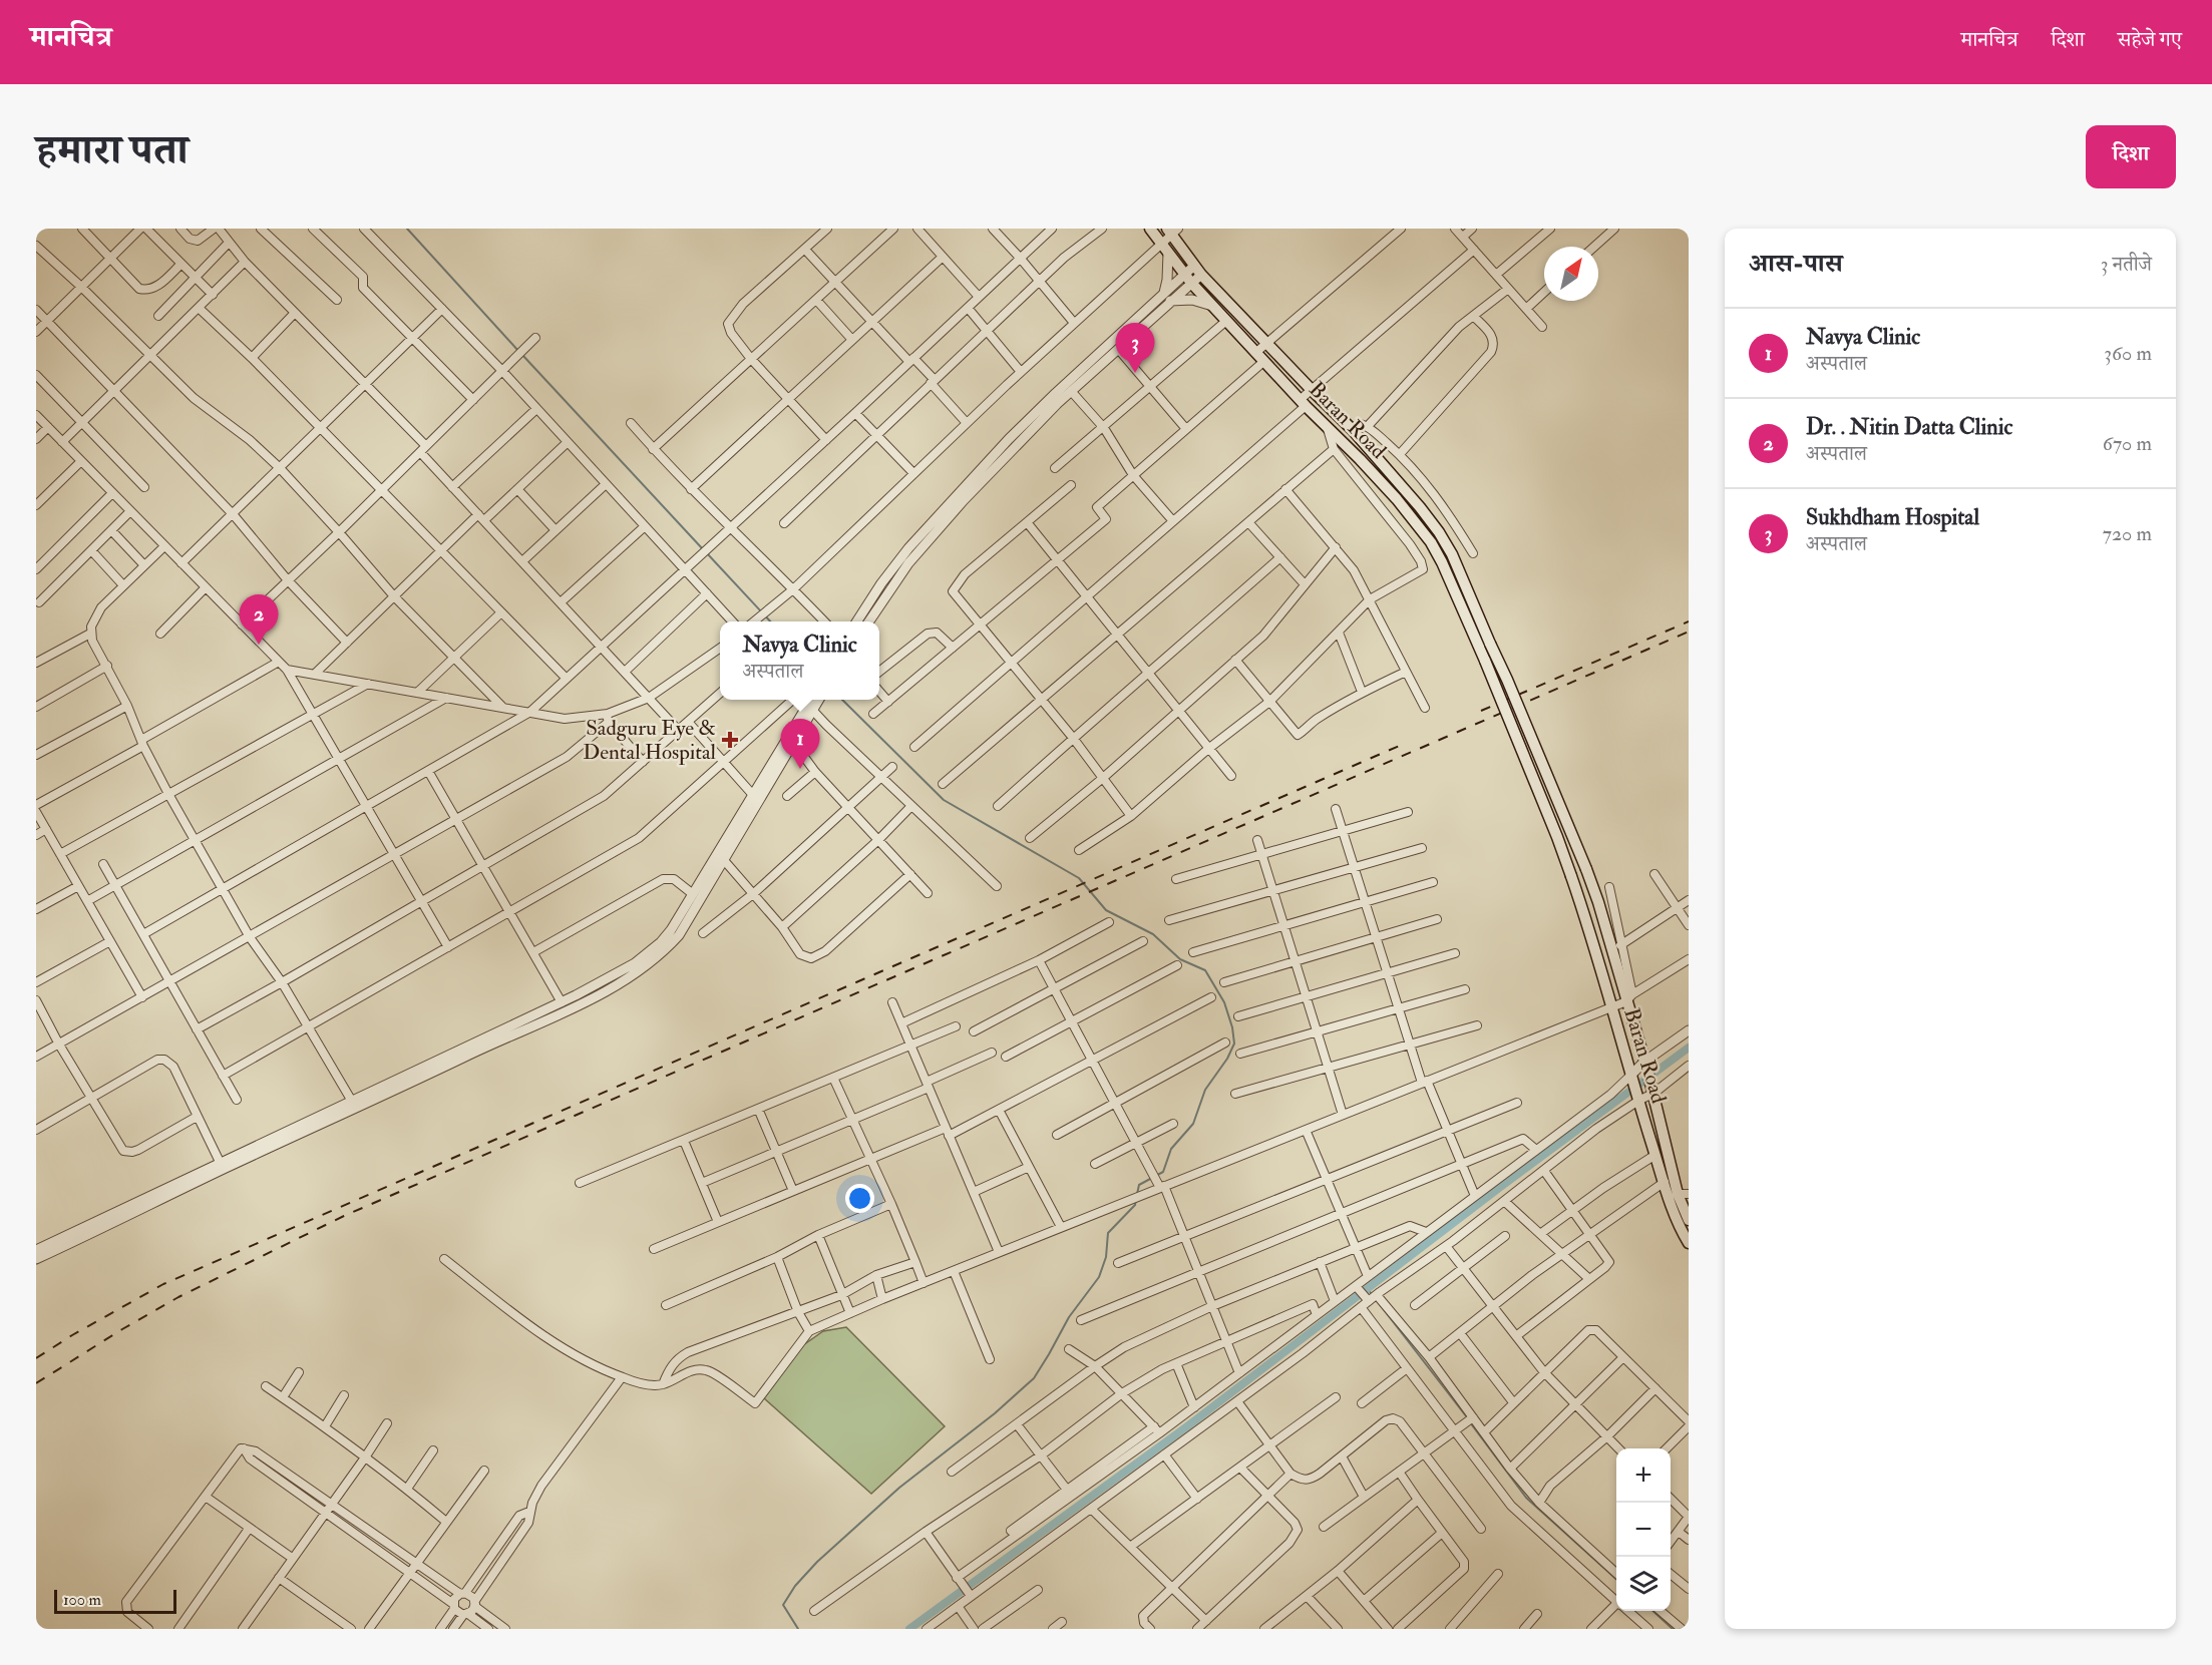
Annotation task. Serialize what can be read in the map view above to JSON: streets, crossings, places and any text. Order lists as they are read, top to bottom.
{
  "streets": {
    "main road": ["Baran Road"]
  },
  "places": {
    "health": ["Sadguru Eye & Dental Hospital"]
  },
  "scale_bar": "100 m",
  "north": "top right",
  "page": {
    "header": "मानचित्र",
    "nav": ["मानचित्र", "दिशा", "सहेजे गए"],
    "title": "हमारा पता",
    "buttons": "दिशा",
    "heading": ["आस-पास", "3 नतीजे"],
    "list": [
      {
        "mark": "1",
        "name": "Navya Clinic",
        "note": "अस्पताल",
        "value": "360 m"
      },
      {
        "mark": "2",
        "name": "Dr. . Nitin Datta Clinic",
        "note": "अस्पताल",
        "value": "670 m"
      },
      {
        "mark": "3",
        "name": "Sukhdham Hospital",
        "note": "अस्पताल",
        "value": "720 m"
      }
    ],
    "pins": ["3", "2", "1"],
    "popup": ["Navya Clinic", "अस्पताल"],
    "map_buttons": ["+", "−"],
    "scale": "100 m"
  }
}
